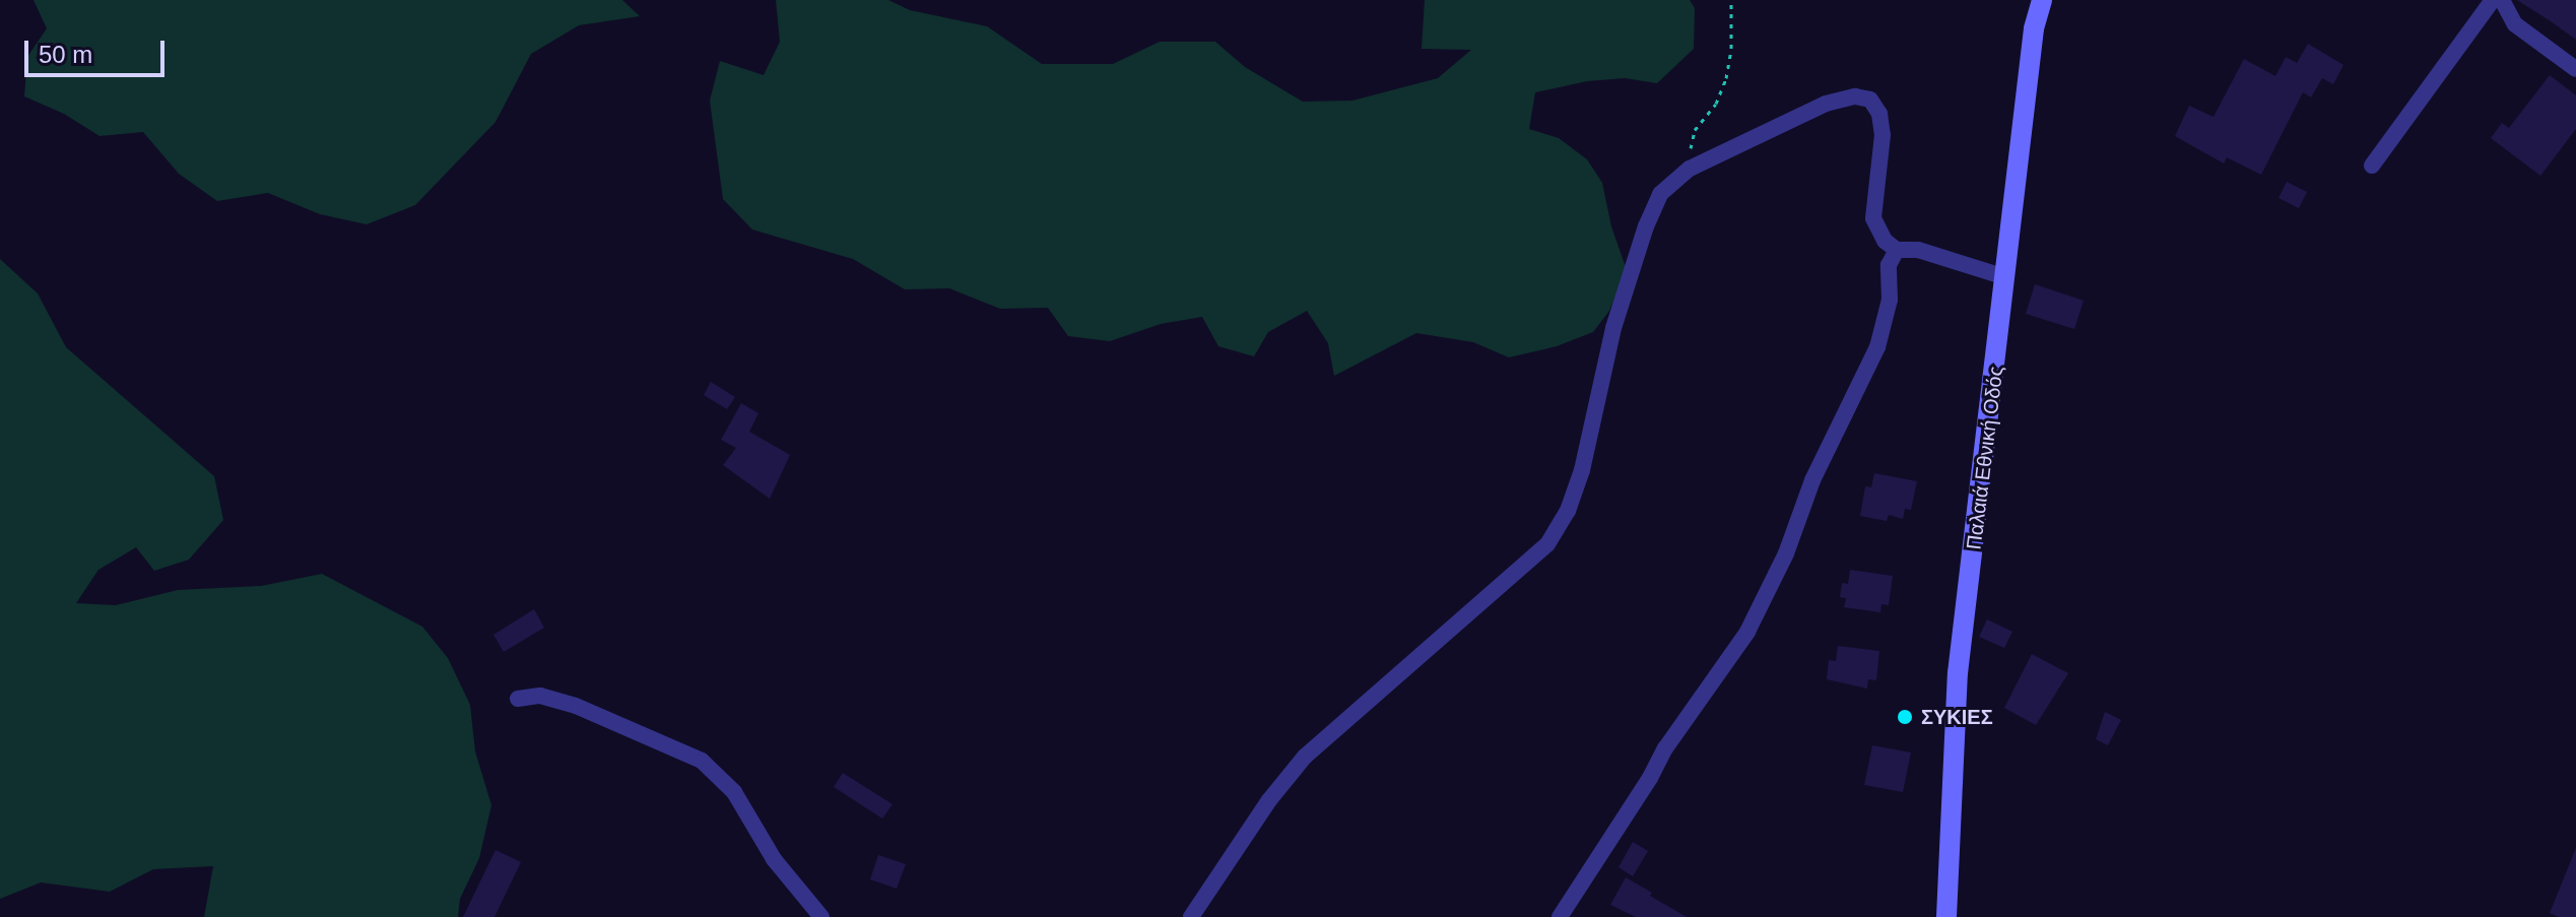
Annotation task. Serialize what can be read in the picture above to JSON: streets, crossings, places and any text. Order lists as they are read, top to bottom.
{
  "streets": {
    "street": ["Παλαιά Εθνική Οδός"]
  },
  "places": ["ΣΥΚΙΕΣ"],
  "scale_bar": "50 m"
}
